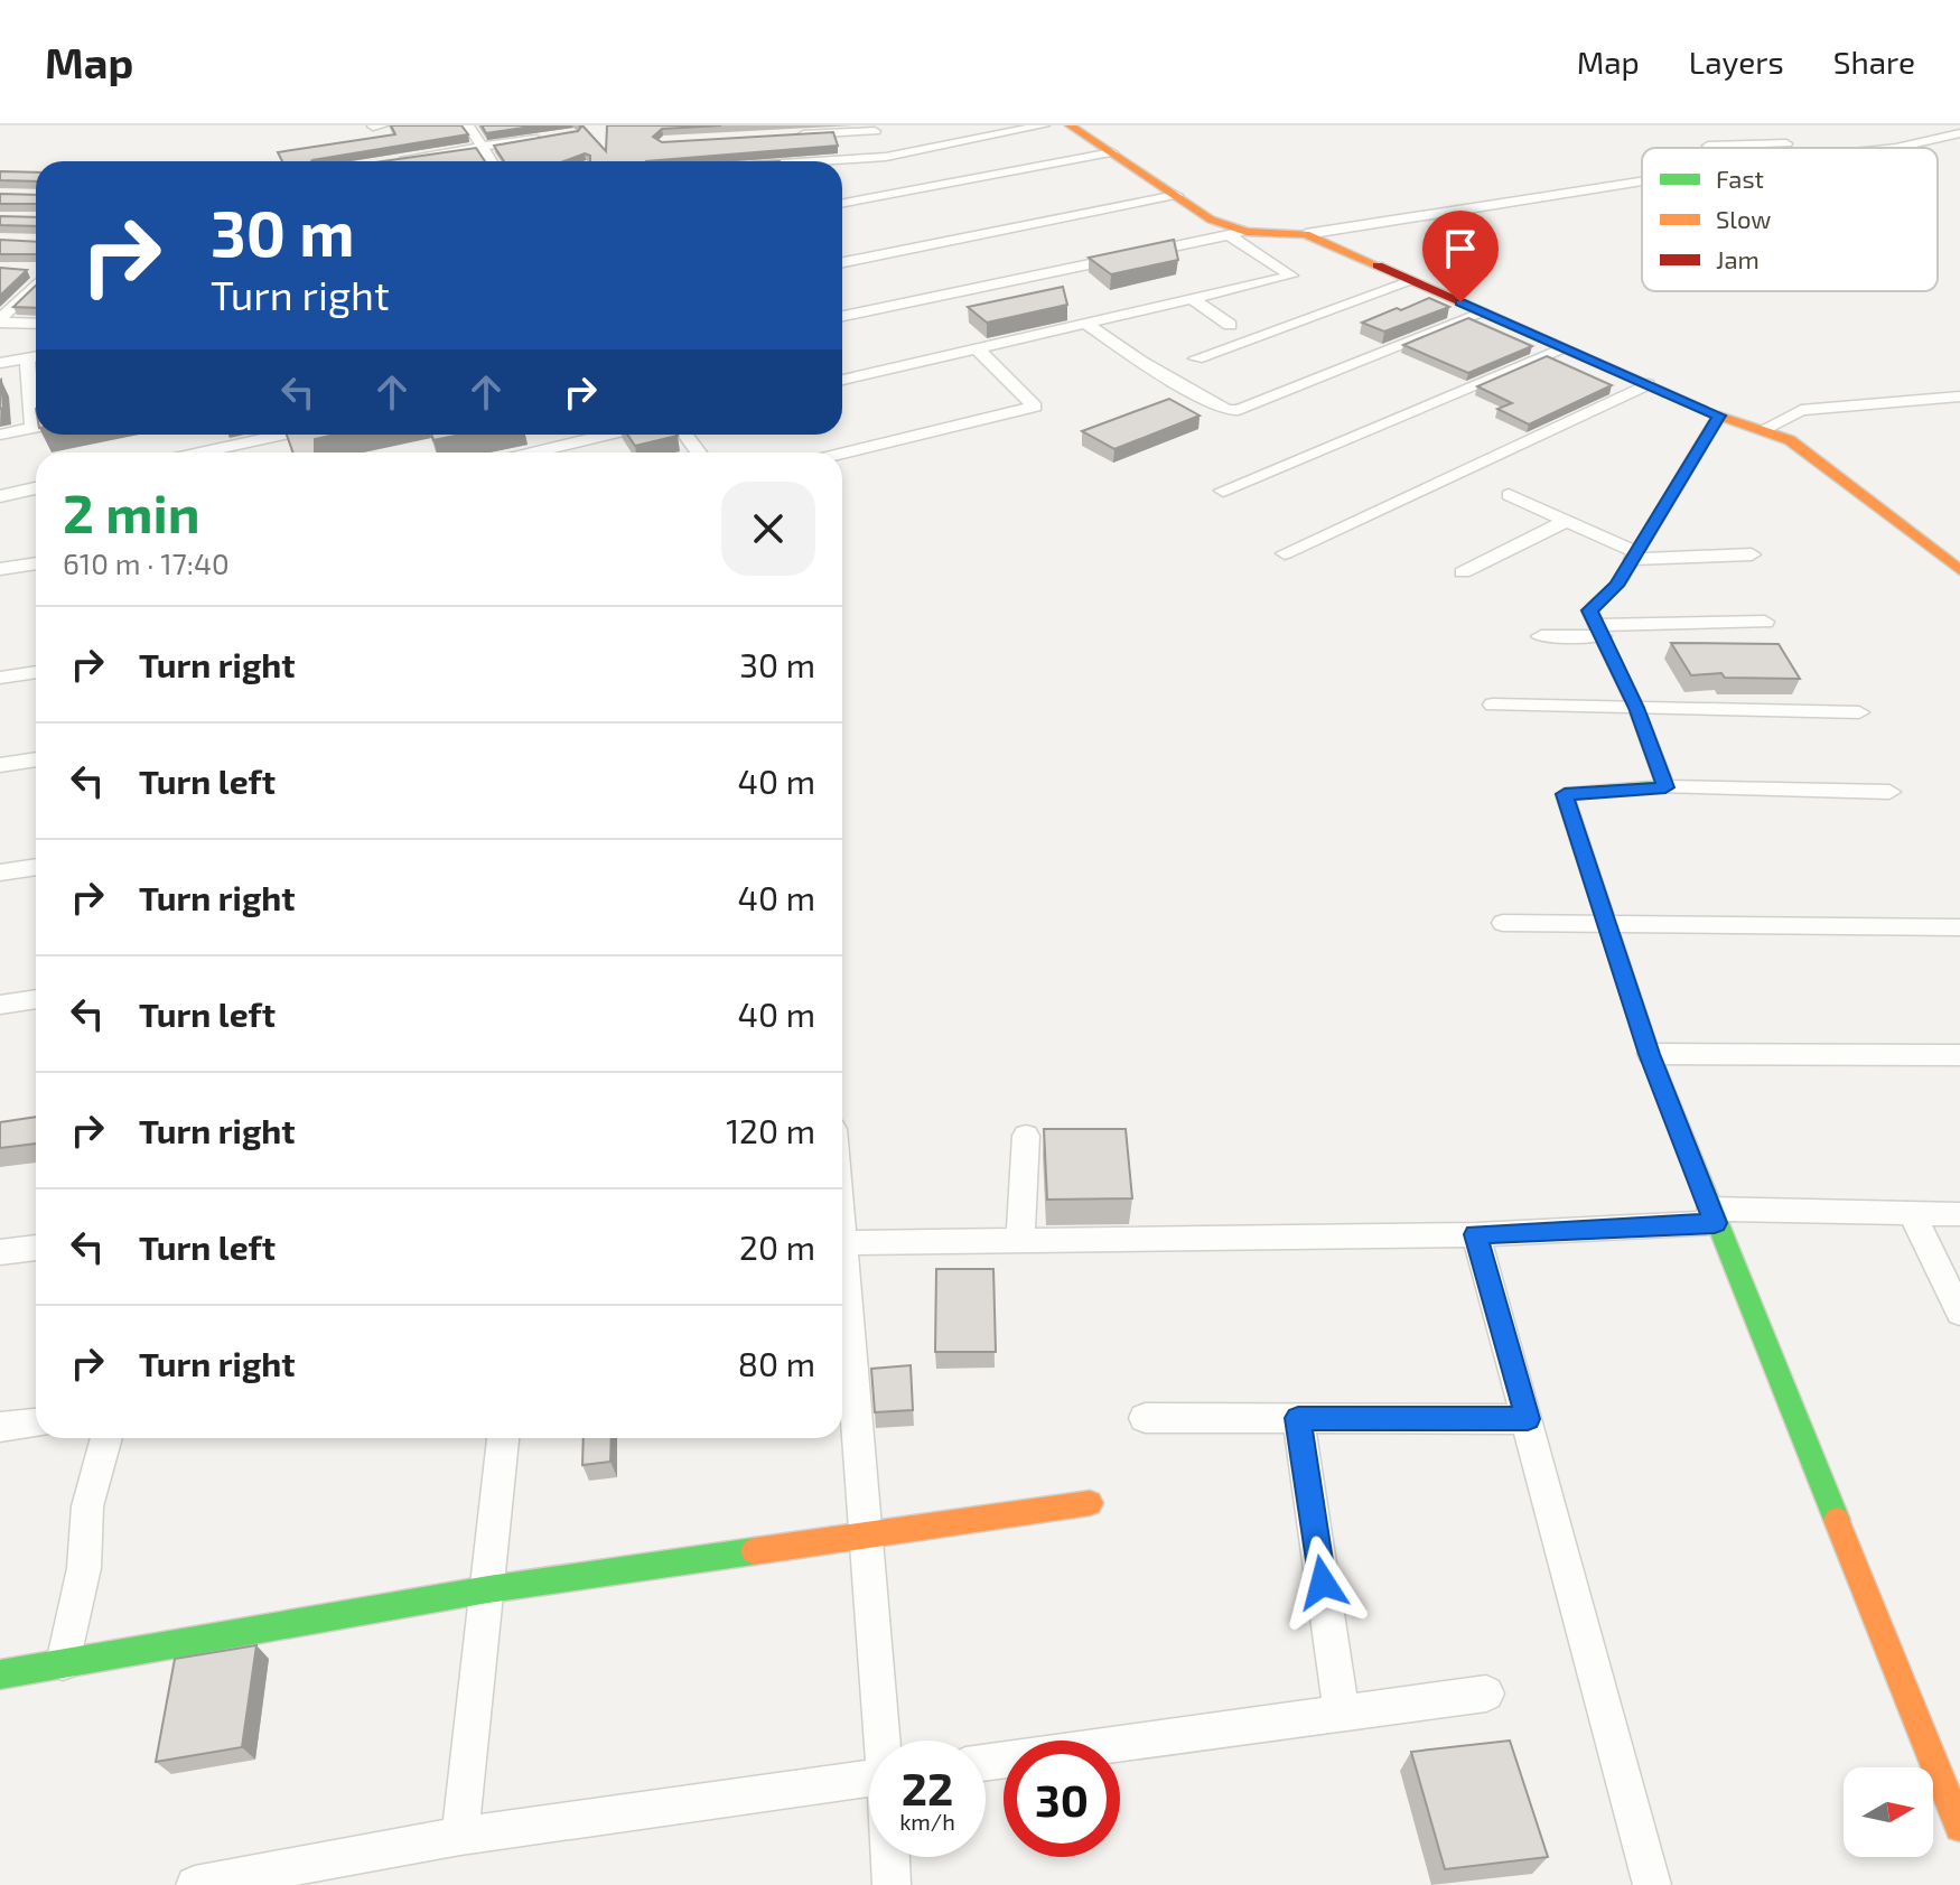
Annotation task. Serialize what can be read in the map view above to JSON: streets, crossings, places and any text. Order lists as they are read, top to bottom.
{
  "legend": ["Fast", "Slow", "Jam"],
  "north": "right",
  "page": {
    "header": "Map",
    "nav": ["Map", "Layers", "Share"],
    "turn": ["30 m", "Turn right"],
    "heading": ["2 min", "610 m · 17:40"],
    "list": [
      {
        "name": "Turn right",
        "value": "30 m"
      },
      {
        "name": "Turn left",
        "value": "40 m"
      },
      {
        "name": "Turn right",
        "value": "40 m"
      },
      {
        "name": "Turn left",
        "value": "40 m"
      },
      {
        "name": "Turn right",
        "value": "120 m"
      },
      {
        "name": "Turn left",
        "value": "20 m"
      },
      {
        "name": "Turn right",
        "value": "80 m"
      }
    ],
    "speed": "22 km/h",
    "limit": "30"
  }
}
